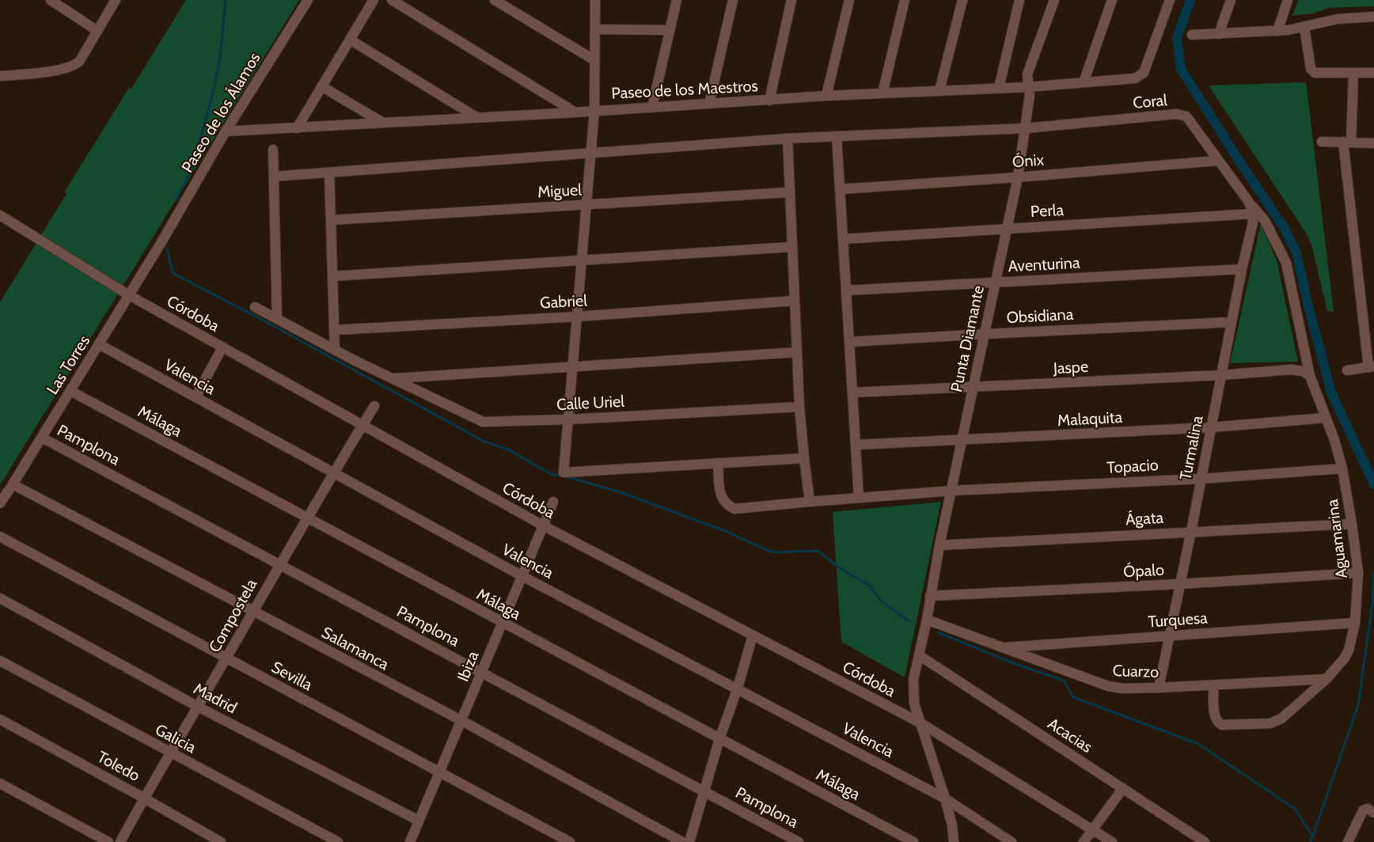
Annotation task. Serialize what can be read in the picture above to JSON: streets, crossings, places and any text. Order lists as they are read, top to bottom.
{
  "streets": {
    "street": [
      "Paseo de los Maestros",
      "Coral",
      "Paseo de los Álamos",
      "Ónix",
      "Miguel",
      "Perla",
      "Aventurina",
      "Gabriel",
      "Córdoba",
      "Obsidiana",
      "Punta Diamante",
      "Las Torres",
      "Jaspe",
      "Valencia",
      "Calle Uriel",
      "Malaquita",
      "Málaga",
      "Pamplona",
      "Turmalina",
      "Topacio",
      "Ágata",
      "Aguamarina",
      "Ópalo",
      "Compostela",
      "Turquesa",
      "Salamanca",
      "Ibiza",
      "Cuarzo",
      "Sevilla",
      "Madrid",
      "Acacias",
      "Galicia",
      "Toledo"
    ]
  },
  "crossings": [
    ["Paseo de los Maestros", "Paseo de los Álamos"],
    ["Paseo de los Maestros", "Punta Diamante"],
    ["Coral", "Ónix"],
    ["Coral", "Perla"],
    ["Coral", "Punta Diamante"],
    ["Coral", "Turmalina"],
    ["Coral", "Aguamarina"],
    ["Paseo de los Álamos", "Las Torres"],
    ["Ónix", "Punta Diamante"],
    ["Perla", "Punta Diamante"],
    ["Perla", "Turmalina"],
    ["Aventurina", "Punta Diamante"],
    ["Aventurina", "Turmalina"],
    ["Córdoba", "Punta Diamante"],
    ["Córdoba", "Las Torres"],
    ["Córdoba", "Compostela"],
    ["Córdoba", "Ibiza"],
    ["Obsidiana", "Punta Diamante"],
    ["Obsidiana", "Turmalina"],
    ["Punta Diamante", "Jaspe"],
    ["Punta Diamante", "Valencia"],
    ["Punta Diamante", "Malaquita"],
    ["Punta Diamante", "Topacio"],
    ["Punta Diamante", "Ágata"],
    ["Punta Diamante", "Ópalo"],
    ["Punta Diamante", "Cuarzo"],
    ["Punta Diamante", "Acacias"],
    ["Las Torres", "Valencia"],
    ["Las Torres", "Málaga"],
    ["Las Torres", "Pamplona"],
    ["Las Torres", "Salamanca"],
    ["Jaspe", "Turmalina"],
    ["Jaspe", "Aguamarina"],
    ["Valencia", "Compostela"],
    ["Valencia", "Ibiza"],
    ["Malaquita", "Turmalina"],
    ["Malaquita", "Aguamarina"],
    ["Málaga", "Compostela"],
    ["Málaga", "Ibiza"],
    ["Pamplona", "Compostela"],
    ["Pamplona", "Ibiza"],
    ["Turmalina", "Topacio"],
    ["Turmalina", "Ágata"],
    ["Turmalina", "Ópalo"],
    ["Turmalina", "Turquesa"],
    ["Turmalina", "Cuarzo"],
    ["Topacio", "Aguamarina"],
    ["Ágata", "Aguamarina"],
    ["Aguamarina", "Ópalo"],
    ["Aguamarina", "Turquesa"],
    ["Aguamarina", "Cuarzo"],
    ["Compostela", "Salamanca"],
    ["Compostela", "Sevilla"],
    ["Compostela", "Madrid"],
    ["Compostela", "Galicia"],
    ["Compostela", "Toledo"],
    ["Turquesa", "Cuarzo"],
    ["Salamanca", "Ibiza"],
    ["Ibiza", "Sevilla"],
    ["Ibiza", "Madrid"]
  ]
}
